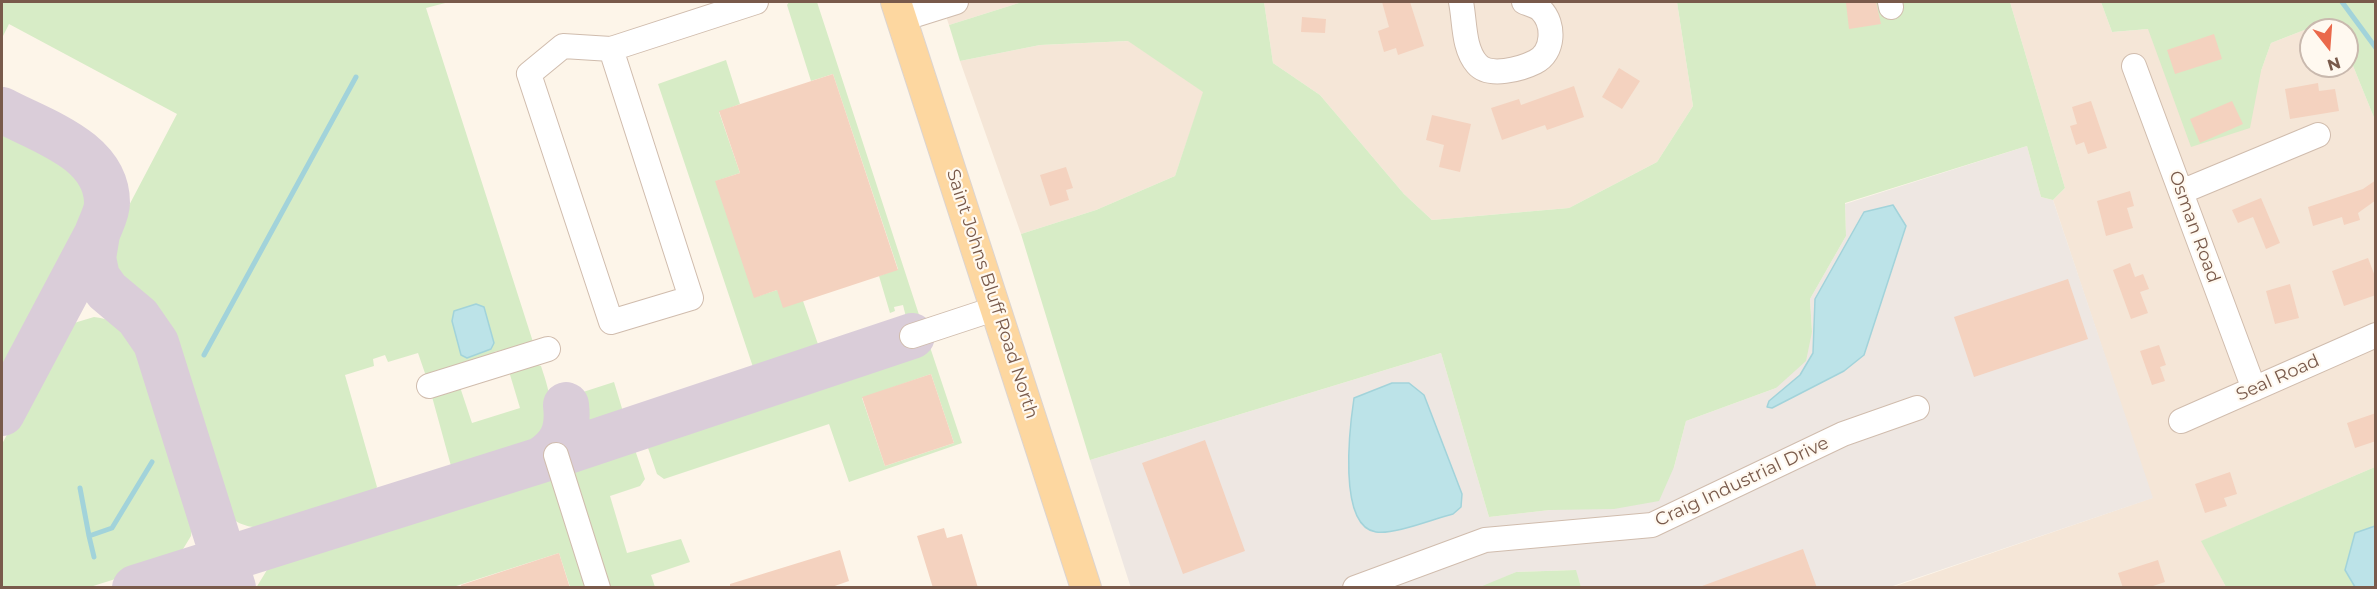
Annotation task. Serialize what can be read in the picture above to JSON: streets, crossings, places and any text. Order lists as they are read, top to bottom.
{
  "streets": {
    "main road": ["Saint Johns Bluff Road North"],
    "street": ["Osman Road", "Seal Road", "Craig Industrial Drive"]
  },
  "crossings": [
    ["Osman Road", "Seal Road"]
  ],
  "north": "bottom"
}
